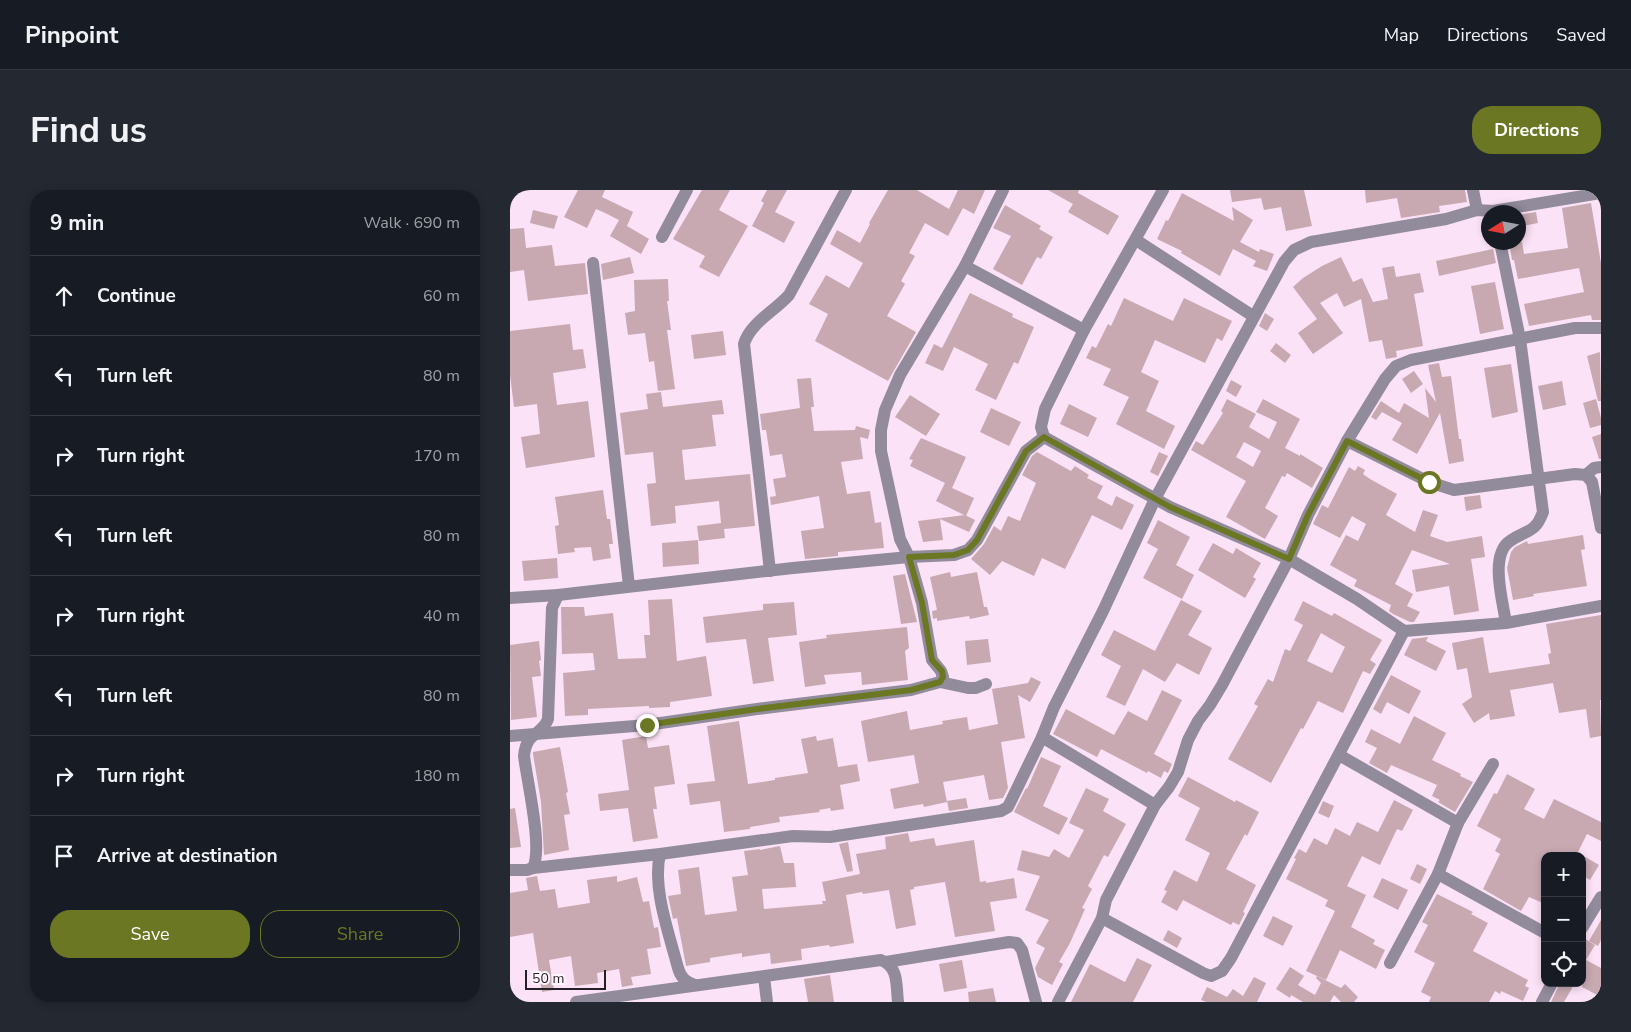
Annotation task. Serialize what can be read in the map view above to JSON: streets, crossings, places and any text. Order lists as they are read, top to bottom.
{
  "scale_bar": "50 m",
  "north": "left",
  "page": {
    "header": "Pinpoint",
    "nav": ["Map", "Directions", "Saved"],
    "buttons": [
      "Directions",
      ["Save", "Share"]
    ],
    "title": "Find us",
    "heading": ["9 min", "Walk · 690 m"],
    "list": [
      ["Continue", "60 m"],
      ["Turn left", "80 m"],
      ["Turn right", "170 m"],
      ["Turn left", "80 m"],
      ["Turn right", "40 m"],
      ["Turn left", "80 m"],
      ["Turn right", "180 m"],
      "Arrive at destination"
    ],
    "map_buttons": ["+", "−"],
    "scale": "50 m"
  }
}
